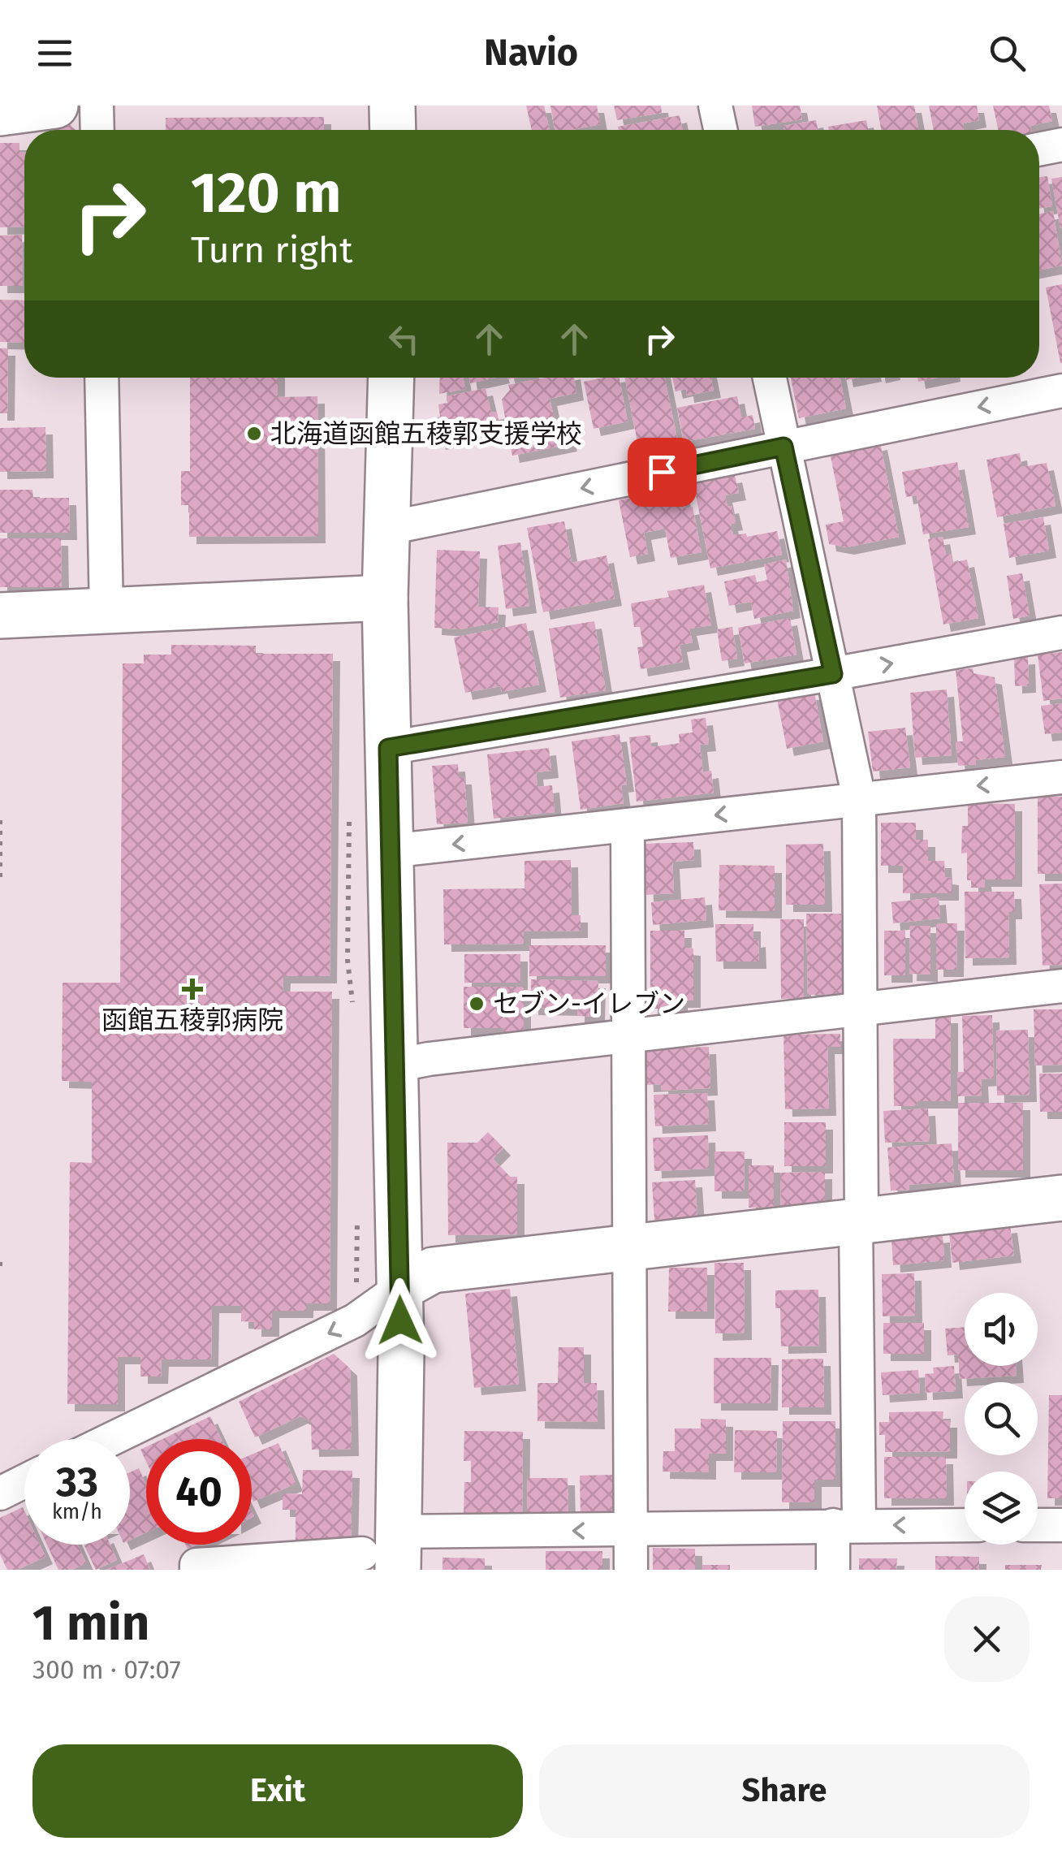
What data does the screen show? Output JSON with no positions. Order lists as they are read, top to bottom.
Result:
{
  "places": {
    "other": ["北海道函館五稜郭支援学校", "セブン-イレブン"],
    "health": ["函館五稜郭病院"]
  },
  "page": {
    "header": "Navio",
    "turn": ["120 m", "Turn right"],
    "speed": "33 km/h",
    "limit": "40",
    "heading": ["1 min", "300 m · 07:07"],
    "buttons": ["Exit", "Share"]
  }
}
